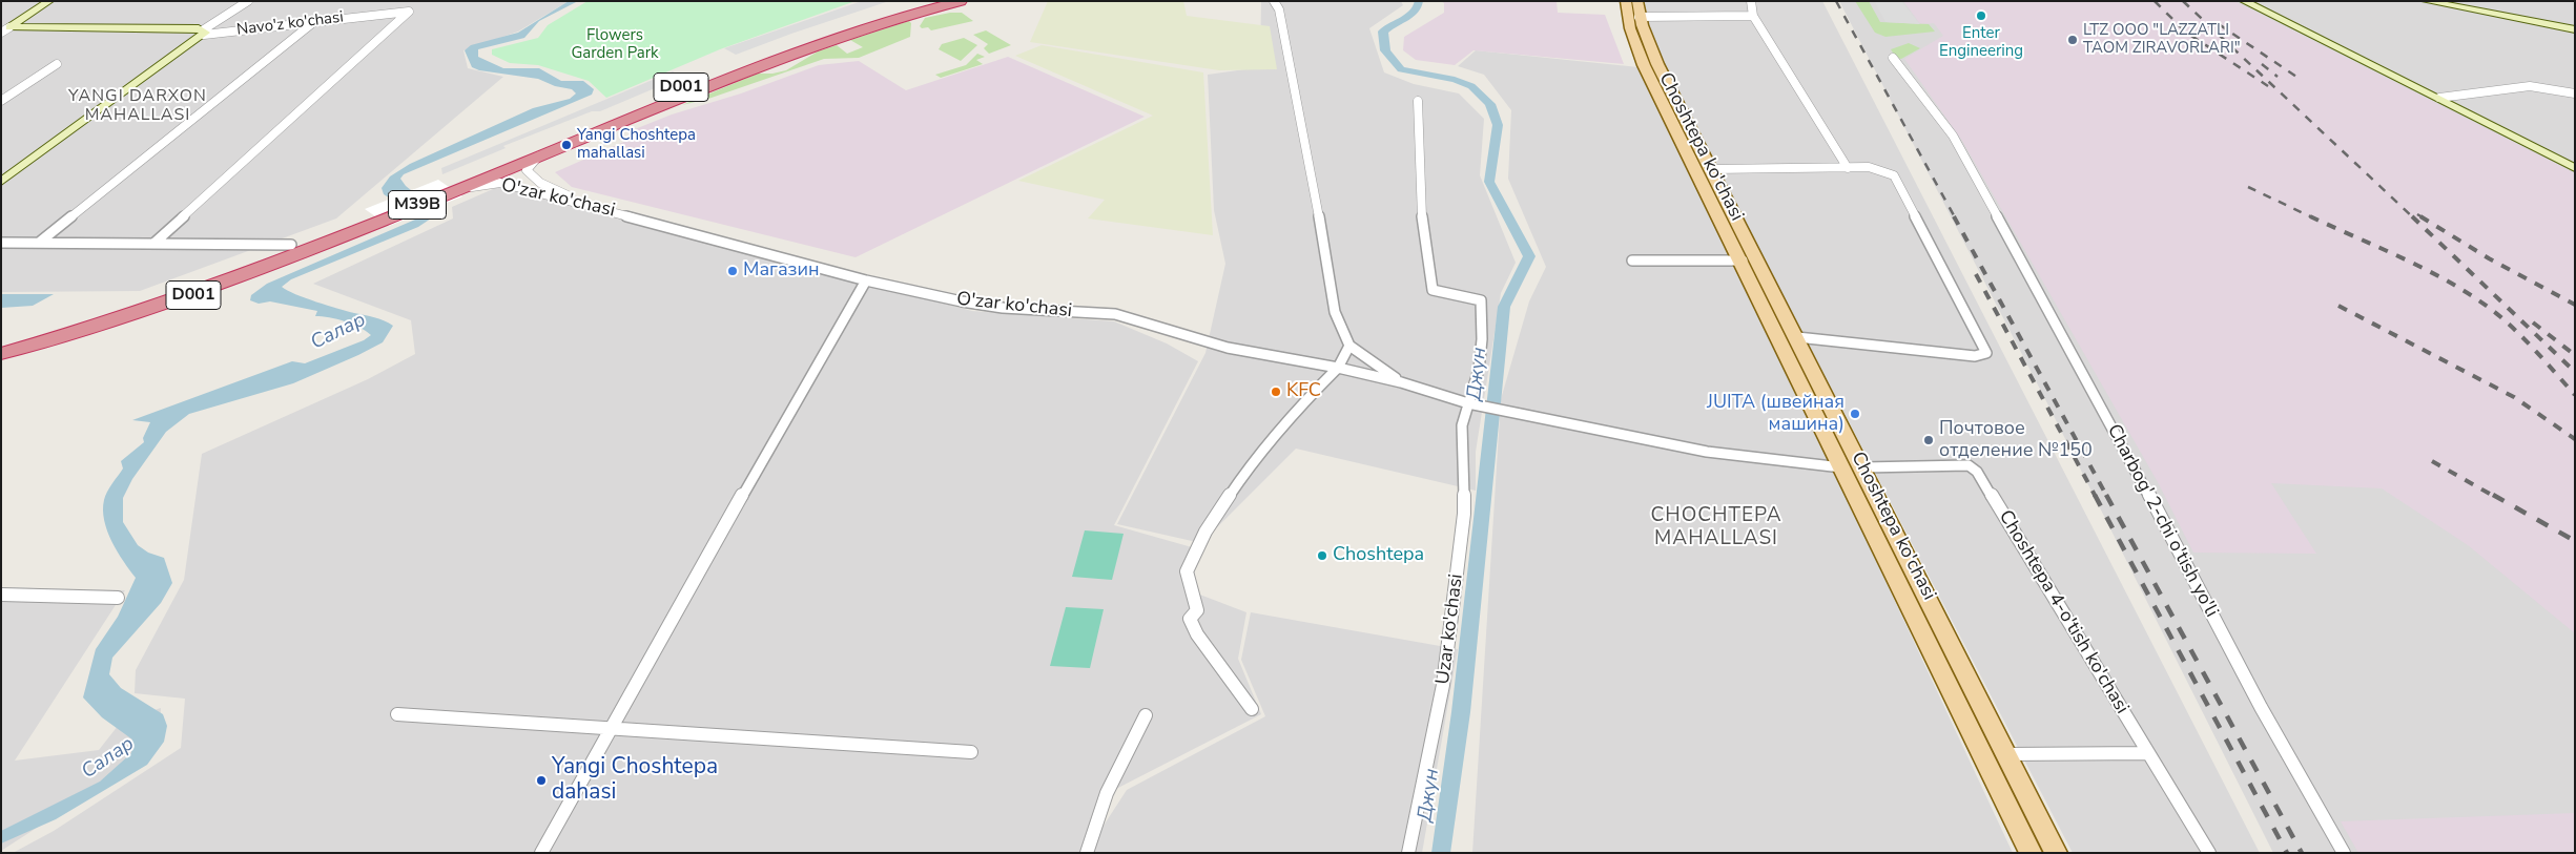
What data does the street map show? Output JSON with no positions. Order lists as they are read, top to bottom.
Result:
{
  "streets": {
    "highway": ["D001", "M39B"],
    "main road": ["Choshtepa ko'chasi"],
    "street": [
      "Navo'z ko'chasi",
      "O'zar ko'chasi",
      "Charbog' 2-chi o'tish yo'li",
      "Choshtepa 4-o'tish ko'chasi",
      "Uzar ko'chasi"
    ]
  },
  "crossings": [
    ["D001", "O'zar ko'chasi"],
    ["D001", "M39B"],
    ["Choshtepa ko'chasi", "Choshtepa 4-o'tish ko'chasi"],
    ["O'zar ko'chasi", "M39B"]
  ],
  "districts": ["YANGI DARXON MAHALLASI", "CHOCHTEPA MAHALLASI"],
  "water": ["Салар", "Джун"],
  "parks": ["Flowers Garden Park"],
  "places": [
    "Enter Engineering",
    "LTZ OOO \"LAZZATLI TAOM ZIRAVORLARI\"",
    "Yangi Choshtepa mahallasi",
    "Магазин",
    "KFC",
    "JUITA (швейная машина)",
    "Почтовое отделение №150",
    "Choshtepa",
    "Yangi Choshtepa dahasi"
  ]
}
